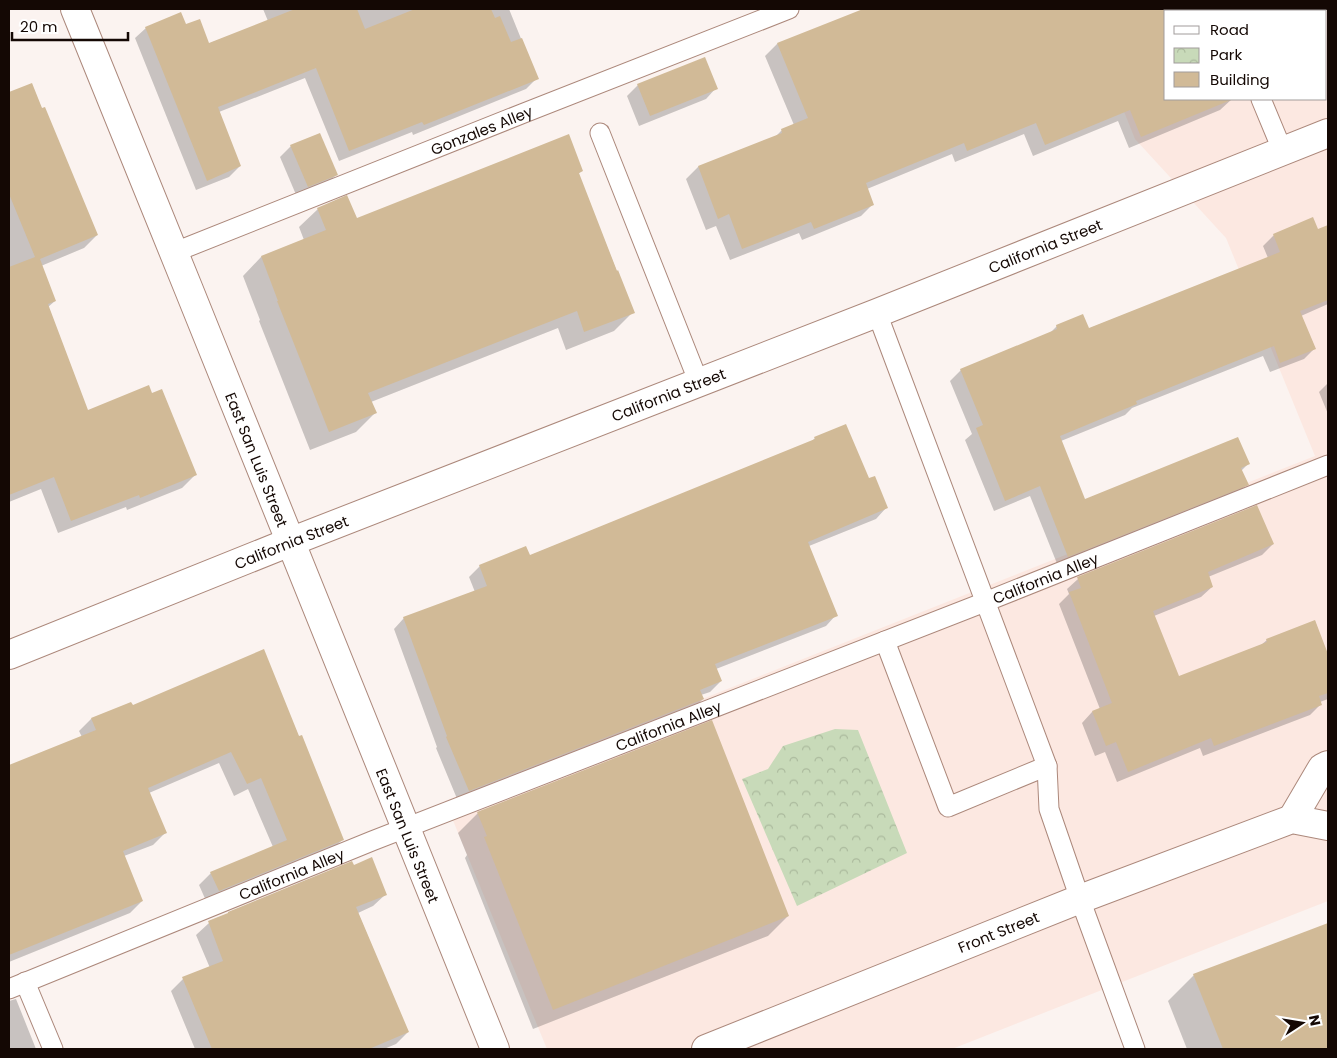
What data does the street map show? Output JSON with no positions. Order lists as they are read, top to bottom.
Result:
{
  "streets": {
    "street": ["California Street", "East San Luis Street", "Front Street"],
    "lane": ["Gonzales Alley", "California Alley"]
  },
  "crossings": [
    ["Gonzales Alley", "East San Luis Street"],
    ["California Street", "East San Luis Street"],
    ["East San Luis Street", "California Alley"]
  ],
  "legend": ["Road", "Park", "Building"],
  "scale_bar": "20 m",
  "north": "right"
}
